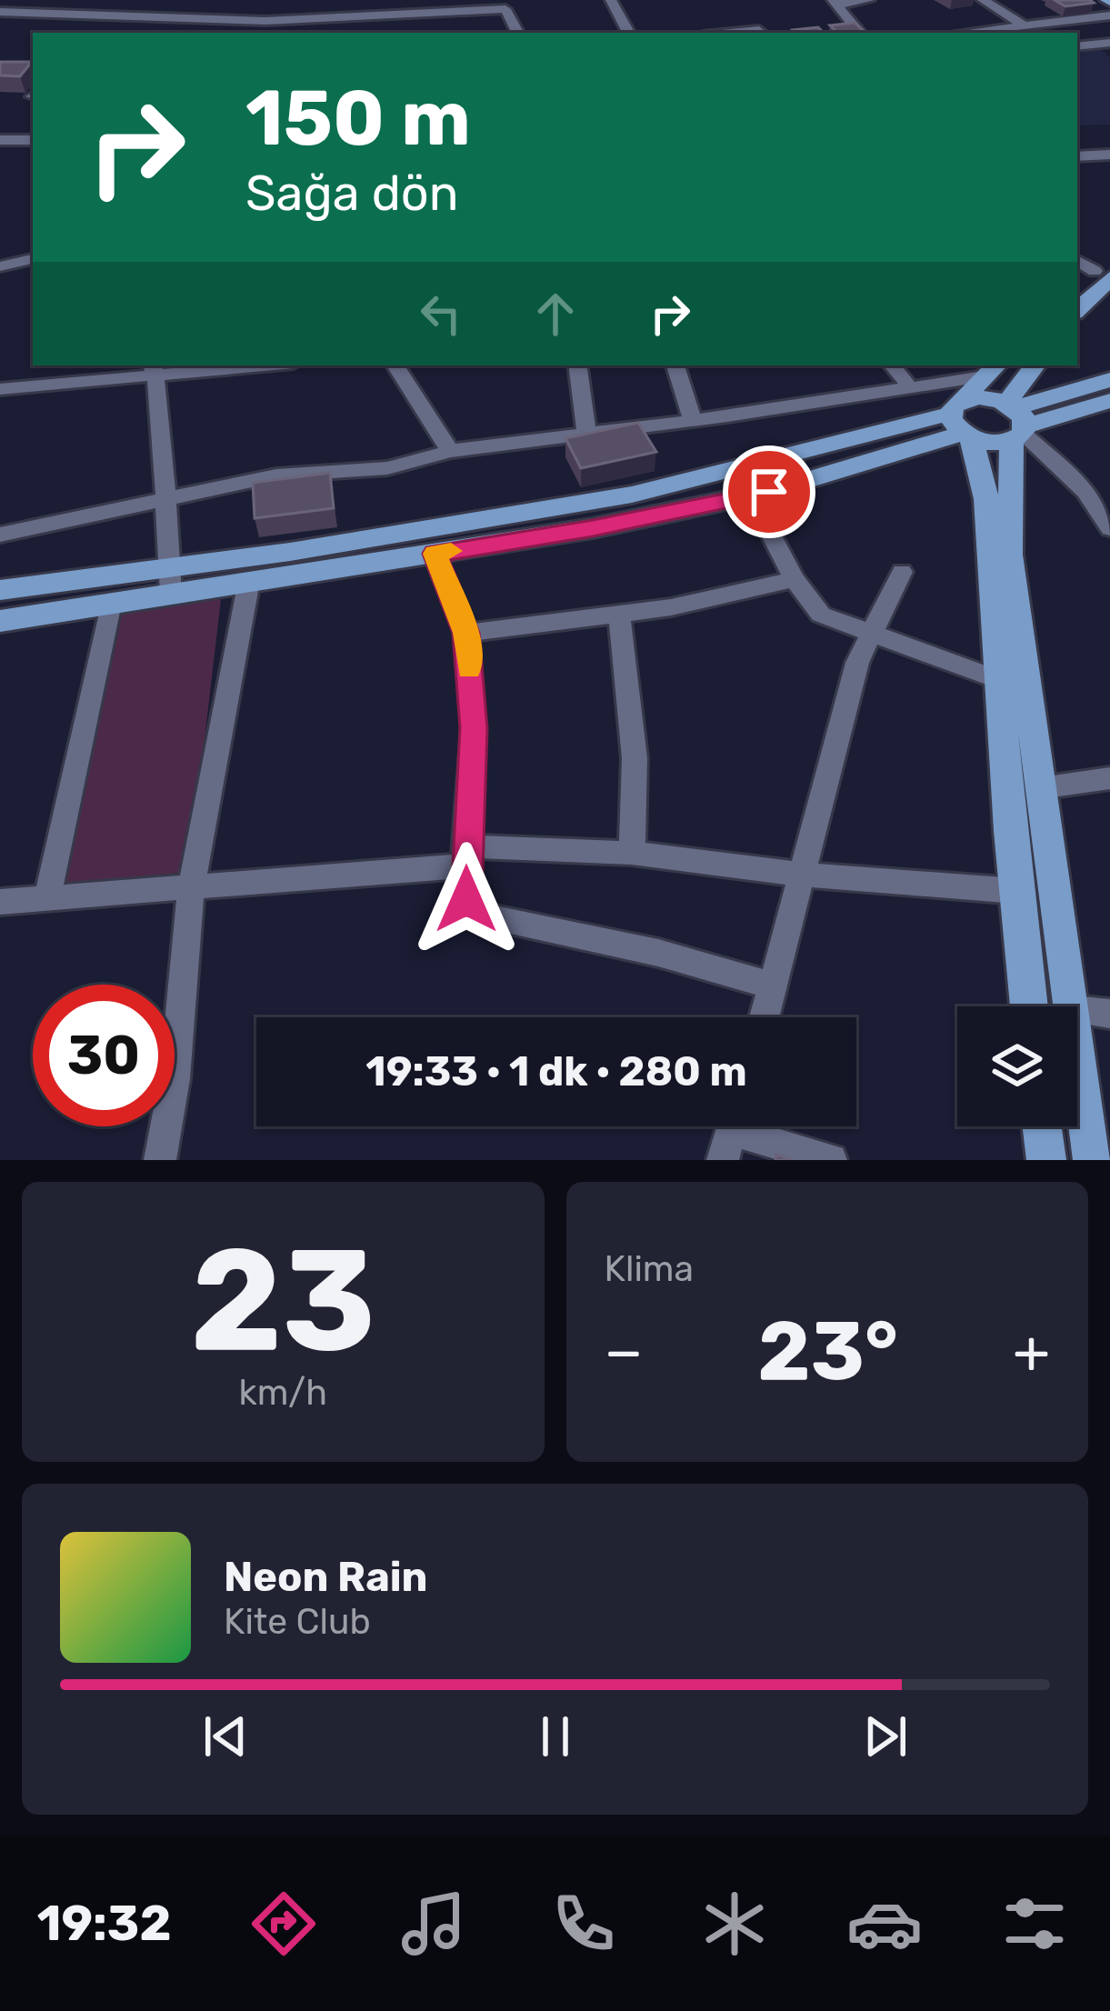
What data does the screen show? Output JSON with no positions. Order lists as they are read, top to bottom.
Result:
{
  "page": {
    "turn": ["150 m", "Sağa dön"],
    "limit": "30",
    "trip": "19:33 · 1 dk · 280 m",
    "tile": [
      ["23", "km/h"],
      "Klima"
    ],
    "heat": ["−", "23°", "+"],
    "song": ["Neon Rain", "Kite Club"],
    "tabs": "19:32"
  }
}
